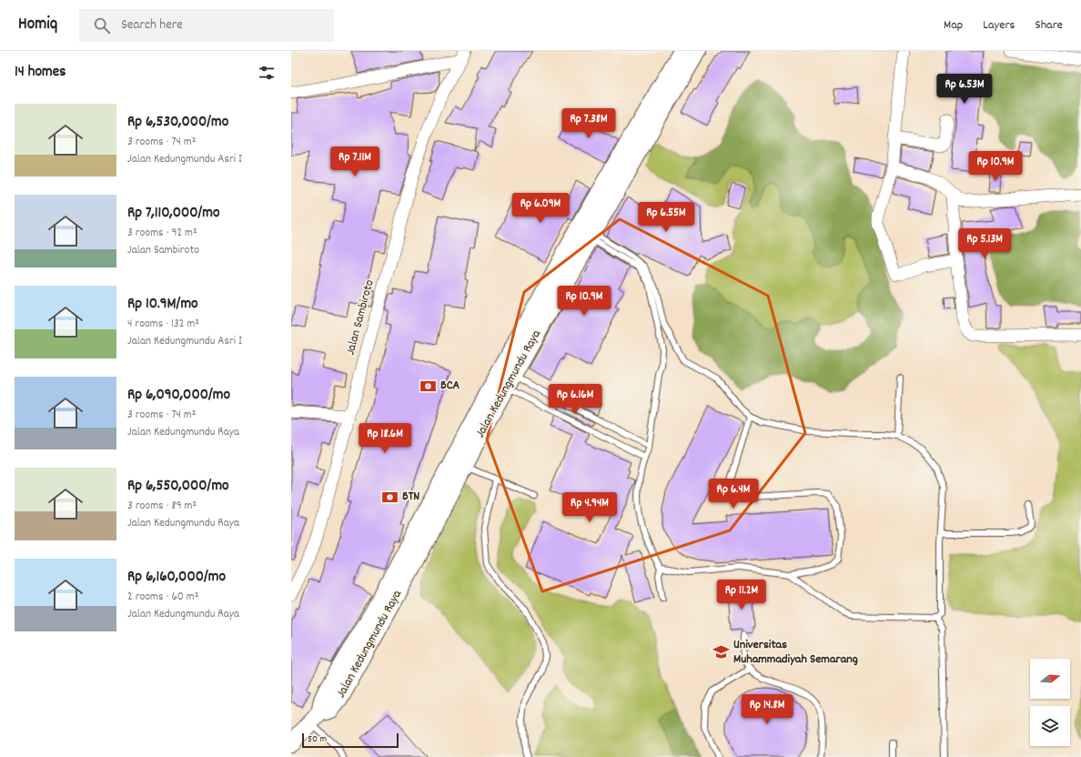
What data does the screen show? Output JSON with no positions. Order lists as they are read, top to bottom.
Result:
{
  "streets": {
    "main road": ["Jalan Kedungmundu Raya"],
    "street": ["Jalan Sambiroto"]
  },
  "places": {
    "bank": ["BCA", "BTN"],
    "school or university": ["Universitas Muhammadiyah Semarang"]
  },
  "scale_bar": "50 m",
  "north": "right",
  "page": {
    "header": "Homiq",
    "search": "Search here",
    "nav": ["Map", "Layers", "Share"],
    "heading": "14 homes",
    "price": [
      "Rp 6.53M",
      "Rp 7.38M",
      "Rp 7.11M",
      "Rp 10.9M",
      "Rp 6.09M",
      "Rp 6.55M",
      "Rp 5.13M",
      "Rp 10.9M",
      "Rp 6.16M",
      "Rp 18.6M",
      "Rp 6.4M",
      "Rp 4.94M",
      "Rp 11.2M",
      "Rp 14.8M"
    ],
    "list": [
      {
        "name": "Rp 6,530,000/mo",
        "note": "3 rooms · 74 m² · Jalan Kedungmundu Asri I"
      },
      {
        "name": "Rp 7,110,000/mo",
        "note": "3 rooms · 92 m² · Jalan Sambiroto"
      },
      {
        "name": "Rp 10.9M/mo",
        "note": "4 rooms · 132 m² · Jalan Kedungmundu Asri I"
      },
      {
        "name": "Rp 6,090,000/mo",
        "note": "3 rooms · 74 m² · Jalan Kedungmundu Raya"
      },
      {
        "name": "Rp 6,550,000/mo",
        "note": "3 rooms · 89 m² · Jalan Kedungmundu Raya"
      },
      {
        "name": "Rp 6,160,000/mo",
        "note": "2 rooms · 60 m² · Jalan Kedungmundu Raya"
      }
    ],
    "scale": "50 m"
  }
}
